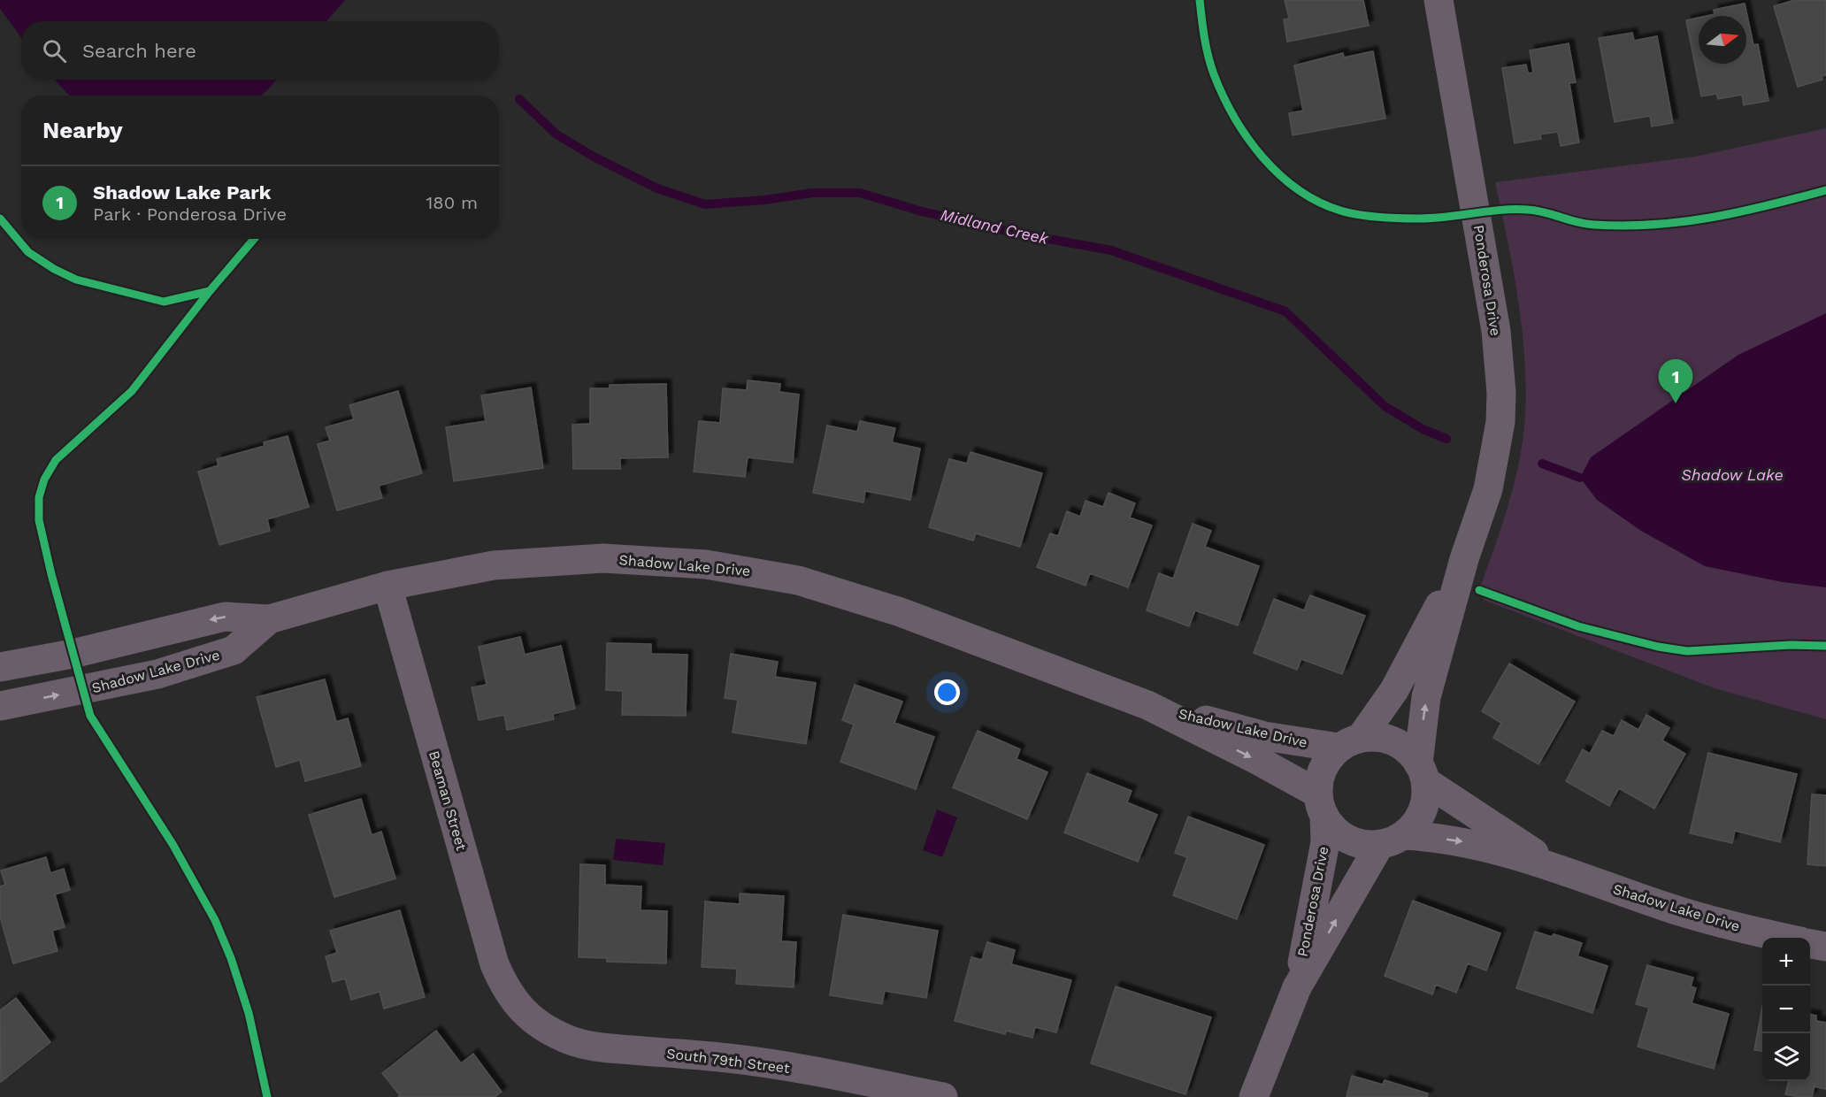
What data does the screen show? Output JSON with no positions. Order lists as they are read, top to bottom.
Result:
{
  "streets": {
    "street": [
      "Ponderosa Drive",
      "Shadow Lake Drive",
      "Beaman Street",
      "South 79th Street"
    ]
  },
  "crossings": [
    ["Ponderosa Drive", "Shadow Lake Drive"],
    ["Shadow Lake Drive", "Beaman Street"],
    ["Beaman Street", "South 79th Street"]
  ],
  "water": ["Midland Creek", "Shadow Lake"],
  "north": "right",
  "page": {
    "search": "Search here",
    "heading": "Nearby",
    "list": [
      {
        "mark": "1",
        "name": "Shadow Lake Park",
        "note": "Park · Ponderosa Drive",
        "value": "180 m"
      }
    ],
    "pins": "1",
    "map_buttons": ["+", "−"]
  }
}
